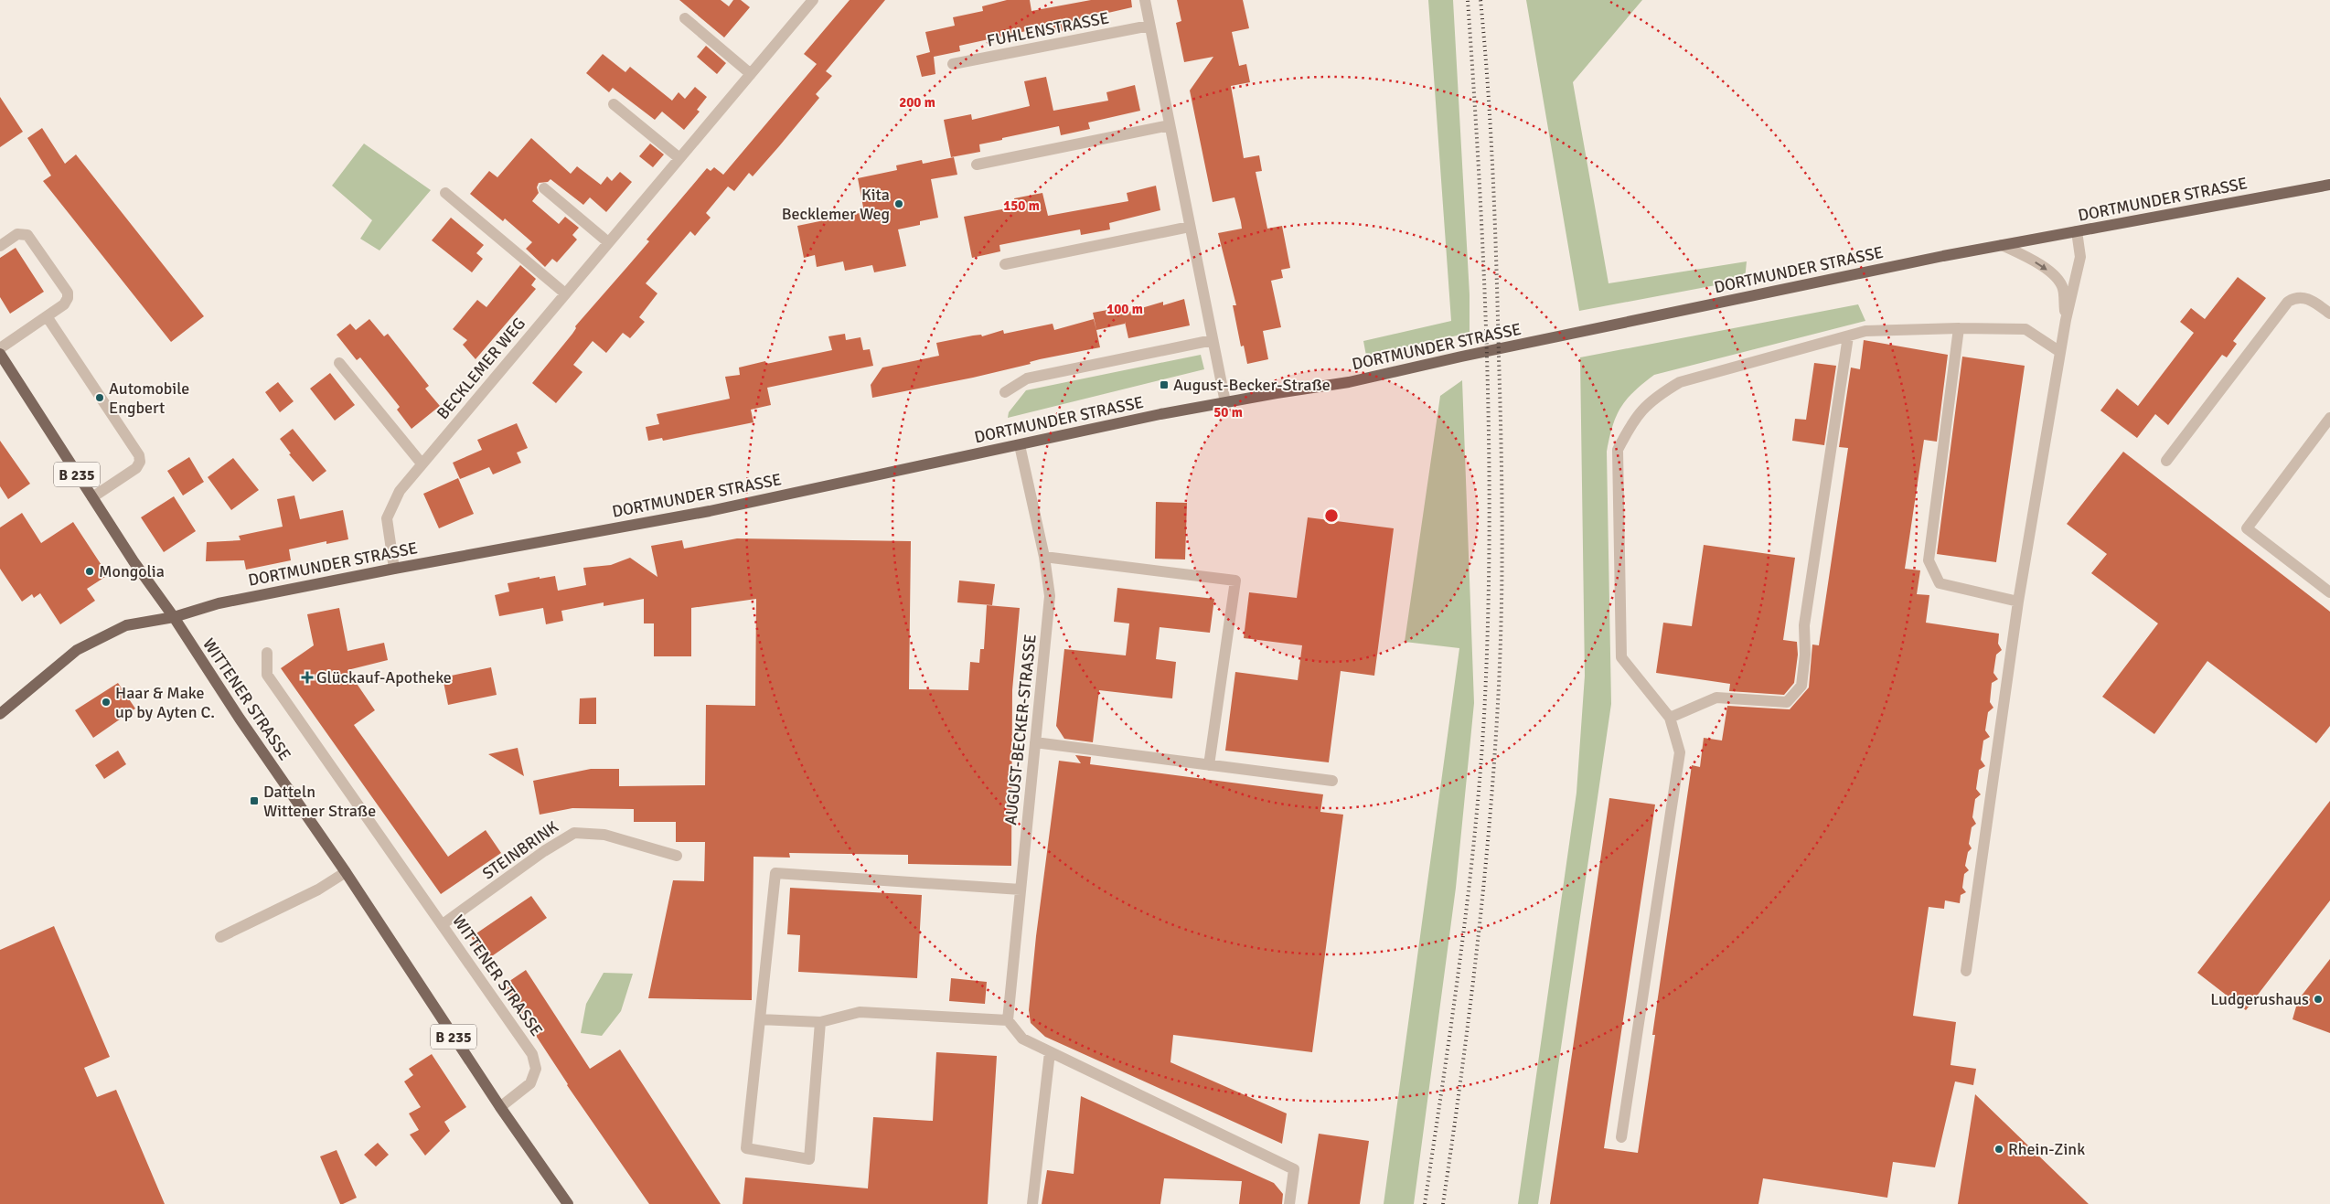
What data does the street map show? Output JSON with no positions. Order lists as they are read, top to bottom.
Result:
{
  "streets": {
    "main road": ["DORTMUNDER STRASSE", "B 235", "WITTENER STRASSE"],
    "street": [
      "FUHLENSTRASSE",
      "BECKLEMER WEG",
      "AUGUST-BECKER-STRASSE",
      "STEINBRINK"
    ]
  },
  "crossings": [
    ["DORTMUNDER STRASSE", "BECKLEMER WEG"],
    ["DORTMUNDER STRASSE", "WITTENER STRASSE"],
    ["DORTMUNDER STRASSE", "AUGUST-BECKER-STRASSE"],
    ["WITTENER STRASSE", "STEINBRINK"]
  ],
  "places": {
    "other": [
      "Kita Becklemer Weg",
      "Automobile Engbert",
      "Mongolia",
      "Haar & Make up by Ayten C.",
      "Ludgerushaus",
      "Rhein-Zink"
    ],
    "transit": ["August-Becker-Straße", "Datteln Wittener Straße"],
    "health": ["Glückauf-Apotheke"]
  },
  "rings": [
    "200 m",
    "150 m",
    "100 m",
    "50 m"
  ]
}
